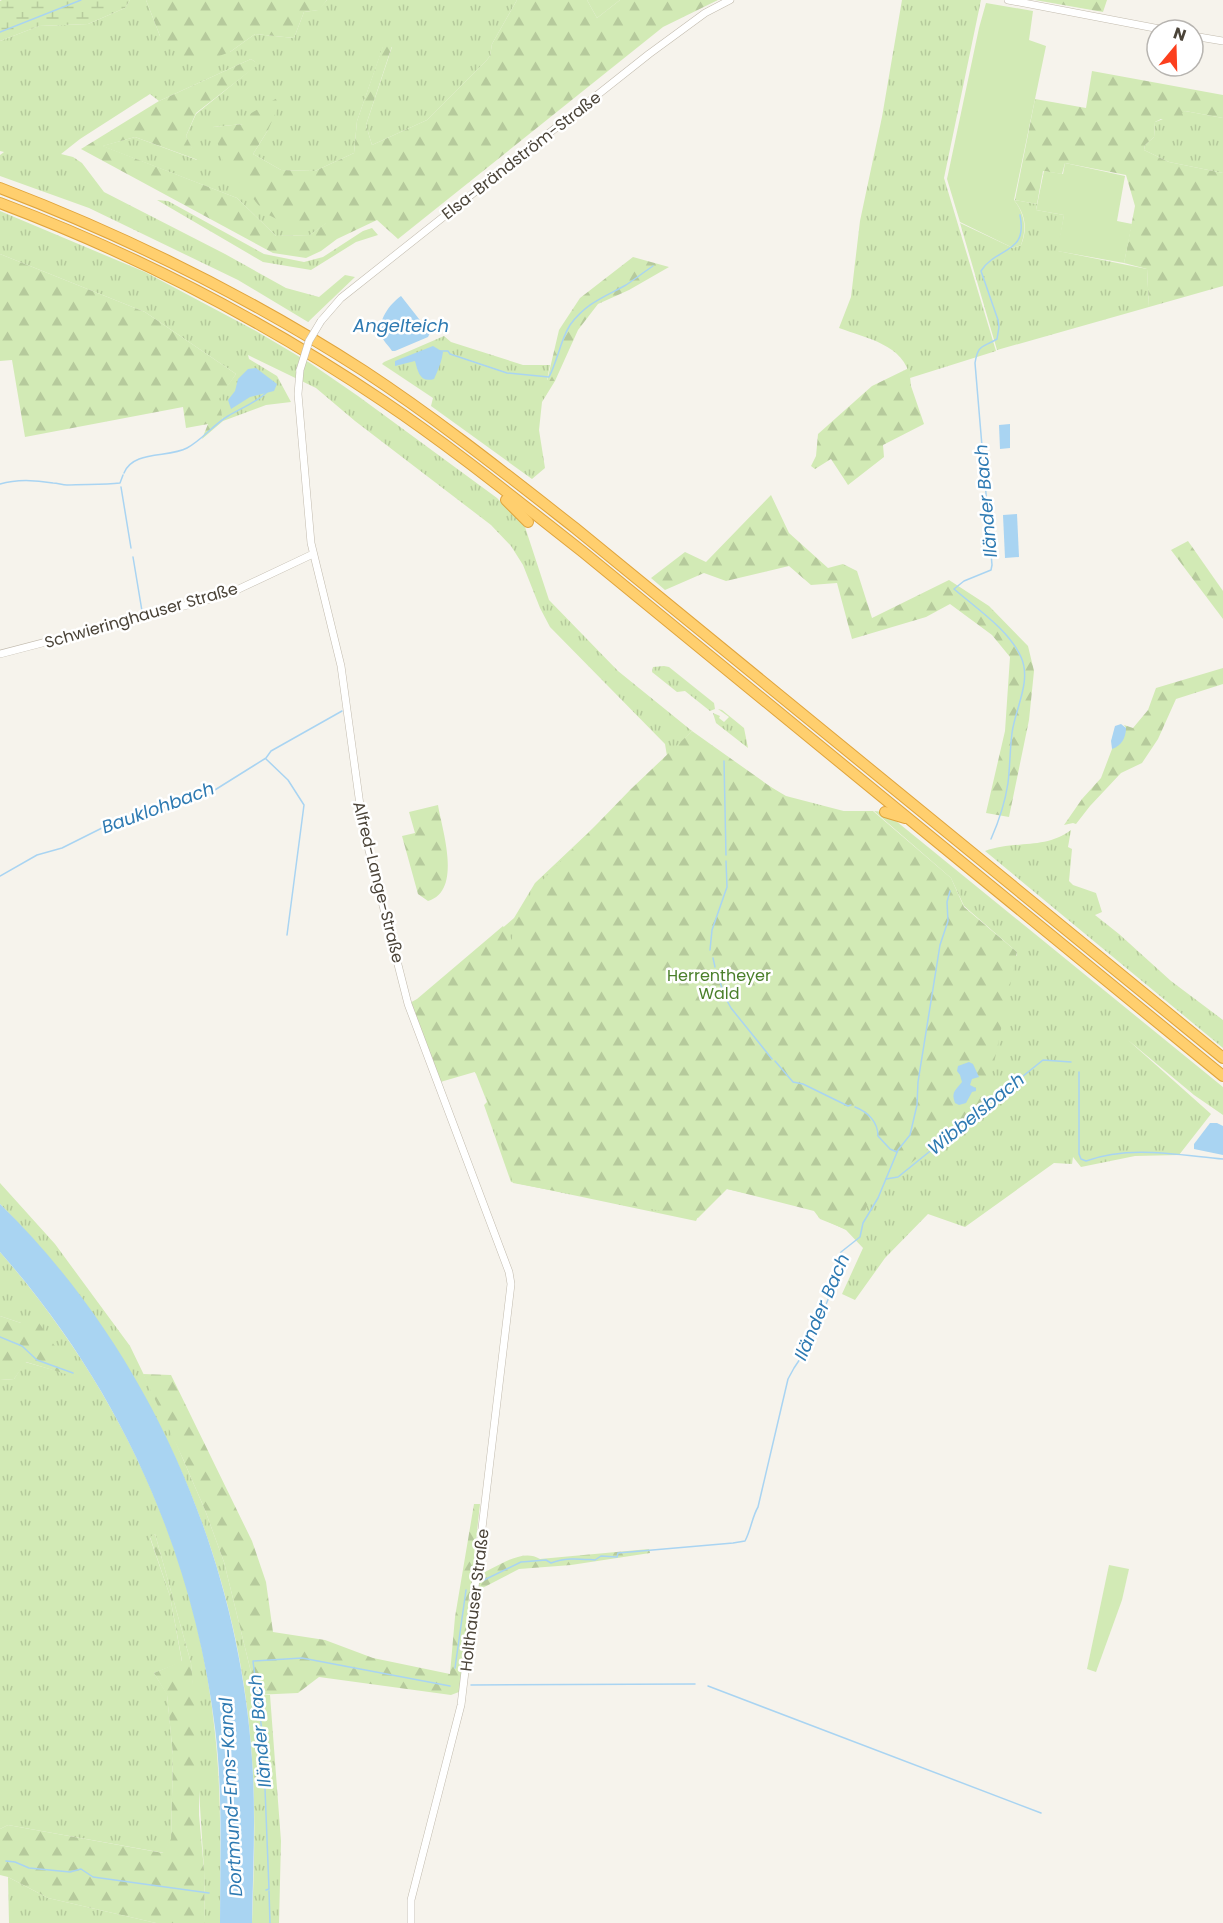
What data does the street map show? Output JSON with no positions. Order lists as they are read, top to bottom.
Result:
{
  "streets": {
    "street": [
      "Elsa-Brändström-Straße",
      "Schwieringhauser Straße",
      "Alfred-Lange-Straße",
      "Holthauser Straße"
    ]
  },
  "crossings": [
    ["Elsa-Brändström-Straße", "Alfred-Lange-Straße"],
    ["Schwieringhauser Straße", "Alfred-Lange-Straße"],
    ["Alfred-Lange-Straße", "Holthauser Straße"]
  ],
  "water": [
    "Angelteich",
    "Iländer Bach",
    "Bauklohbach",
    "Wibbelsbach",
    "Dortmund-Ems-Kanal"
  ],
  "parks": ["Herrentheyer Wald"],
  "north": "top"
}
